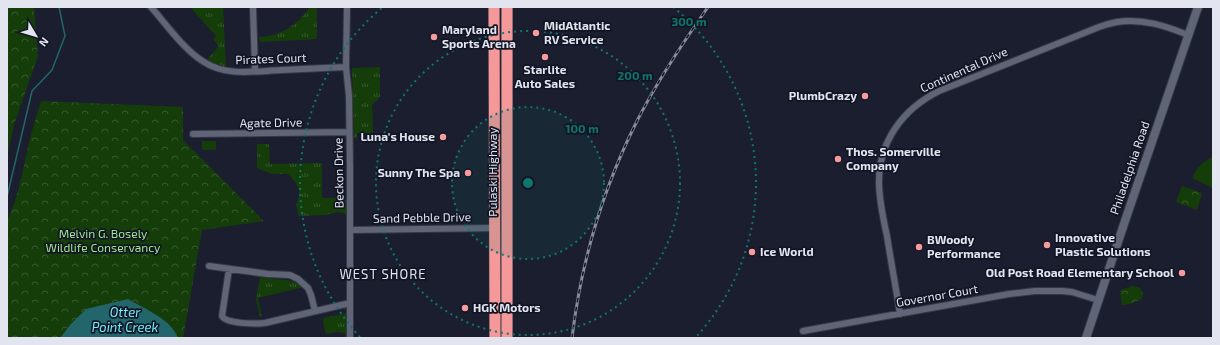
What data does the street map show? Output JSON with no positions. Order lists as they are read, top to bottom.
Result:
{
  "streets": {
    "highway": ["Pulaski Highway"],
    "main road": ["Philadelphia Road"],
    "street": [
      "Pirates Court",
      "Continental Drive",
      "Agate Drive",
      "Beckon Drive",
      "Sand Pebble Drive",
      "Governor Court"
    ]
  },
  "crossings": [
    ["Pirates Court", "Beckon Drive"],
    ["Continental Drive", "Philadelphia Road"],
    ["Continental Drive", "Governor Court"],
    ["Agate Drive", "Beckon Drive"],
    ["Philadelphia Road", "Governor Court"],
    ["Pulaski Highway", "Sand Pebble Drive"],
    ["Beckon Drive", "Sand Pebble Drive"]
  ],
  "districts": ["WEST SHORE"],
  "water": ["Otter Point Creek"],
  "parks": ["Melvin G. Bosely Wildlife Conservancy"],
  "places": [
    "MidAtlantic RV Service",
    "Maryland Sports Arena",
    "Starlite Auto Sales",
    "PlumbCrazy",
    "Luna's House",
    "Thos. Somerville Company",
    "Sunny The Spa",
    "Innovative Plastic Solutions",
    "BWoody Performance",
    "Ice World",
    "Old Post Road Elementary School",
    "HGK Motors"
  ],
  "north": "bottom right",
  "rings": ["300 m", "200 m", "100 m"]
}
